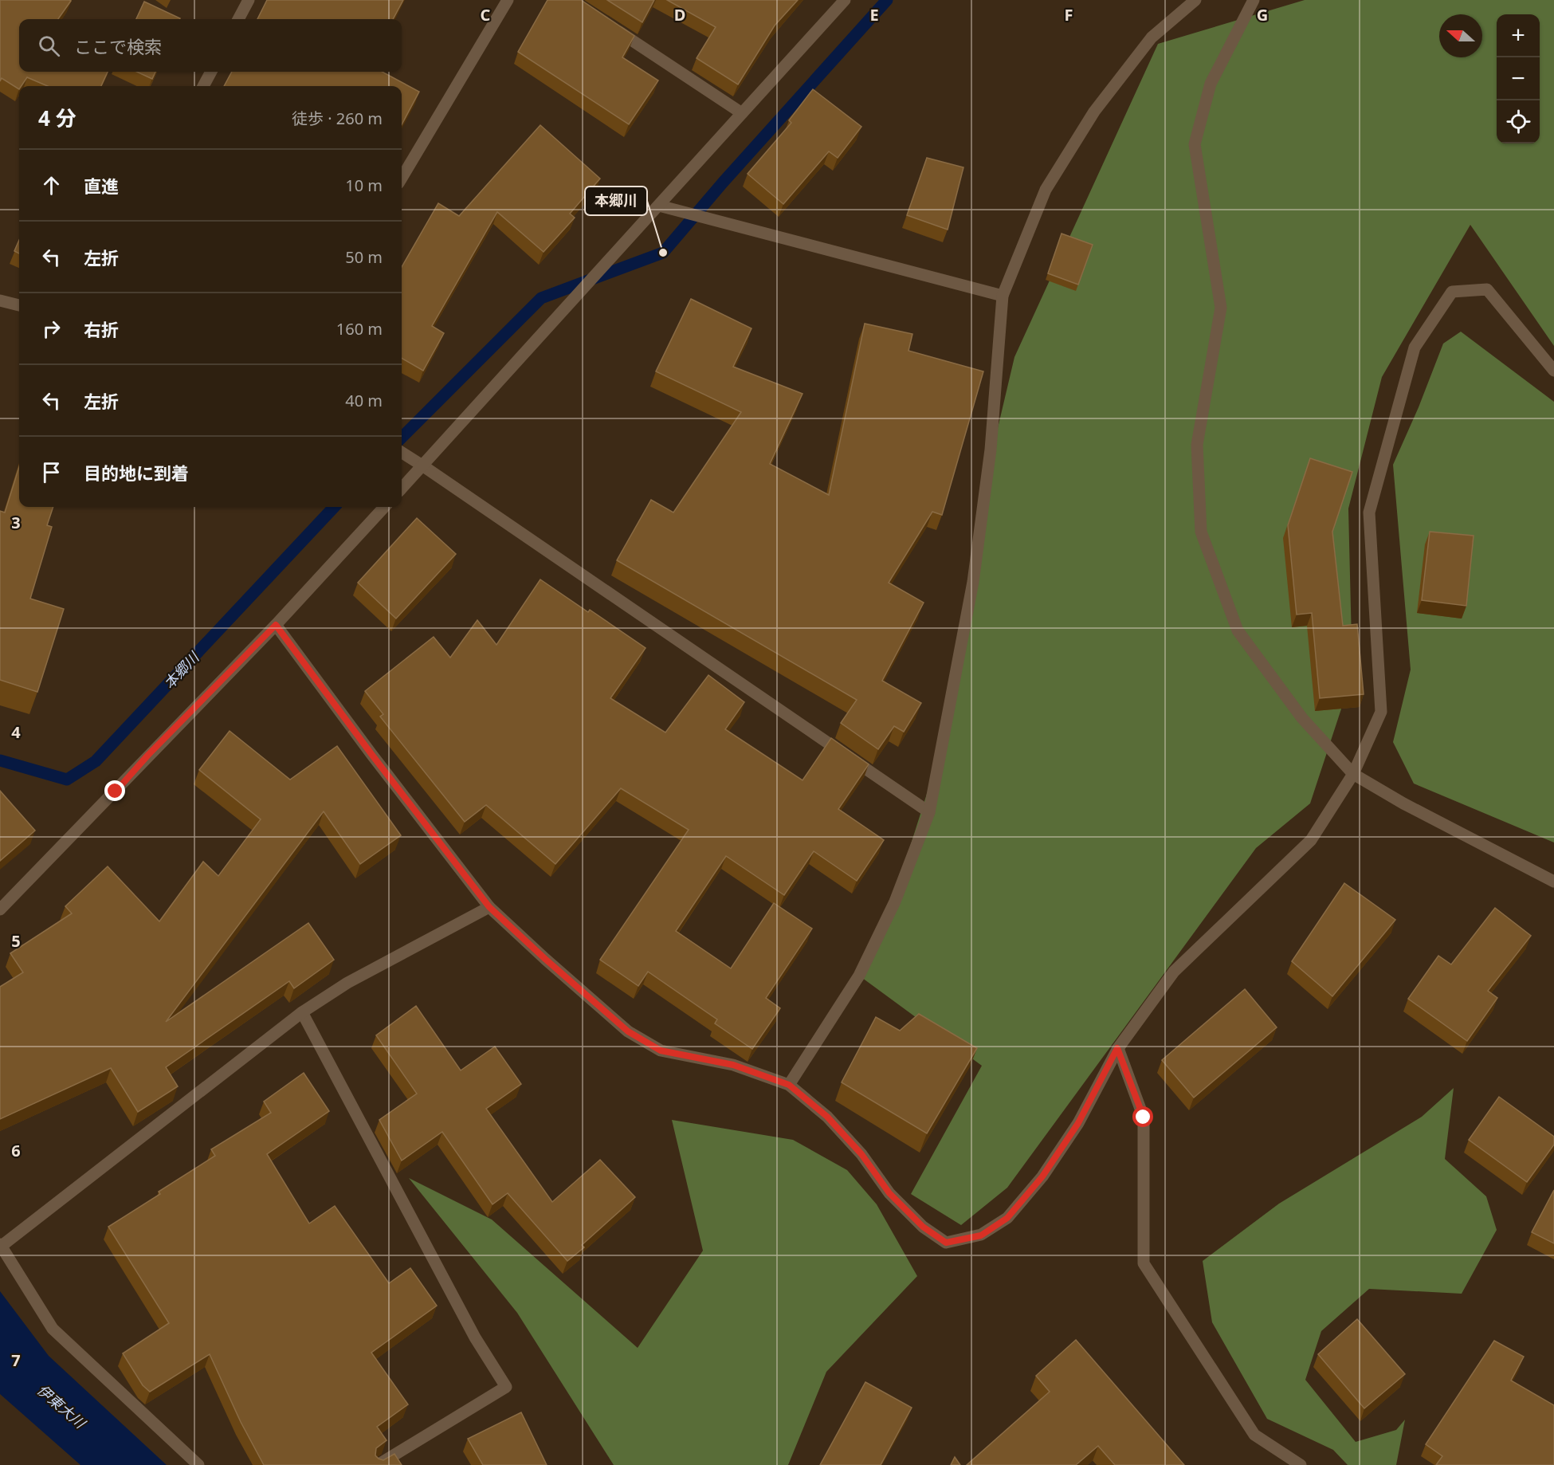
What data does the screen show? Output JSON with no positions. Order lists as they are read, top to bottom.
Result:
{
  "water": ["本郷川", "伊東大川"],
  "places": ["本郷川"],
  "north": "left",
  "page": {
    "map_buttons": ["+", "−"],
    "search": "ここで検索",
    "heading": ["4 分", "徒歩 · 260 m"],
    "list": [
      ["直進", "10 m"],
      ["左折", "50 m"],
      ["右折", "160 m"],
      ["左折", "40 m"],
      "目的地に到着"
    ]
  },
  "grid": {
    "columns": [
      "C",
      "D",
      "E",
      "F",
      "G"
    ],
    "rows": [
      "3",
      "4",
      "5",
      "6",
      "7"
    ]
  }
}
